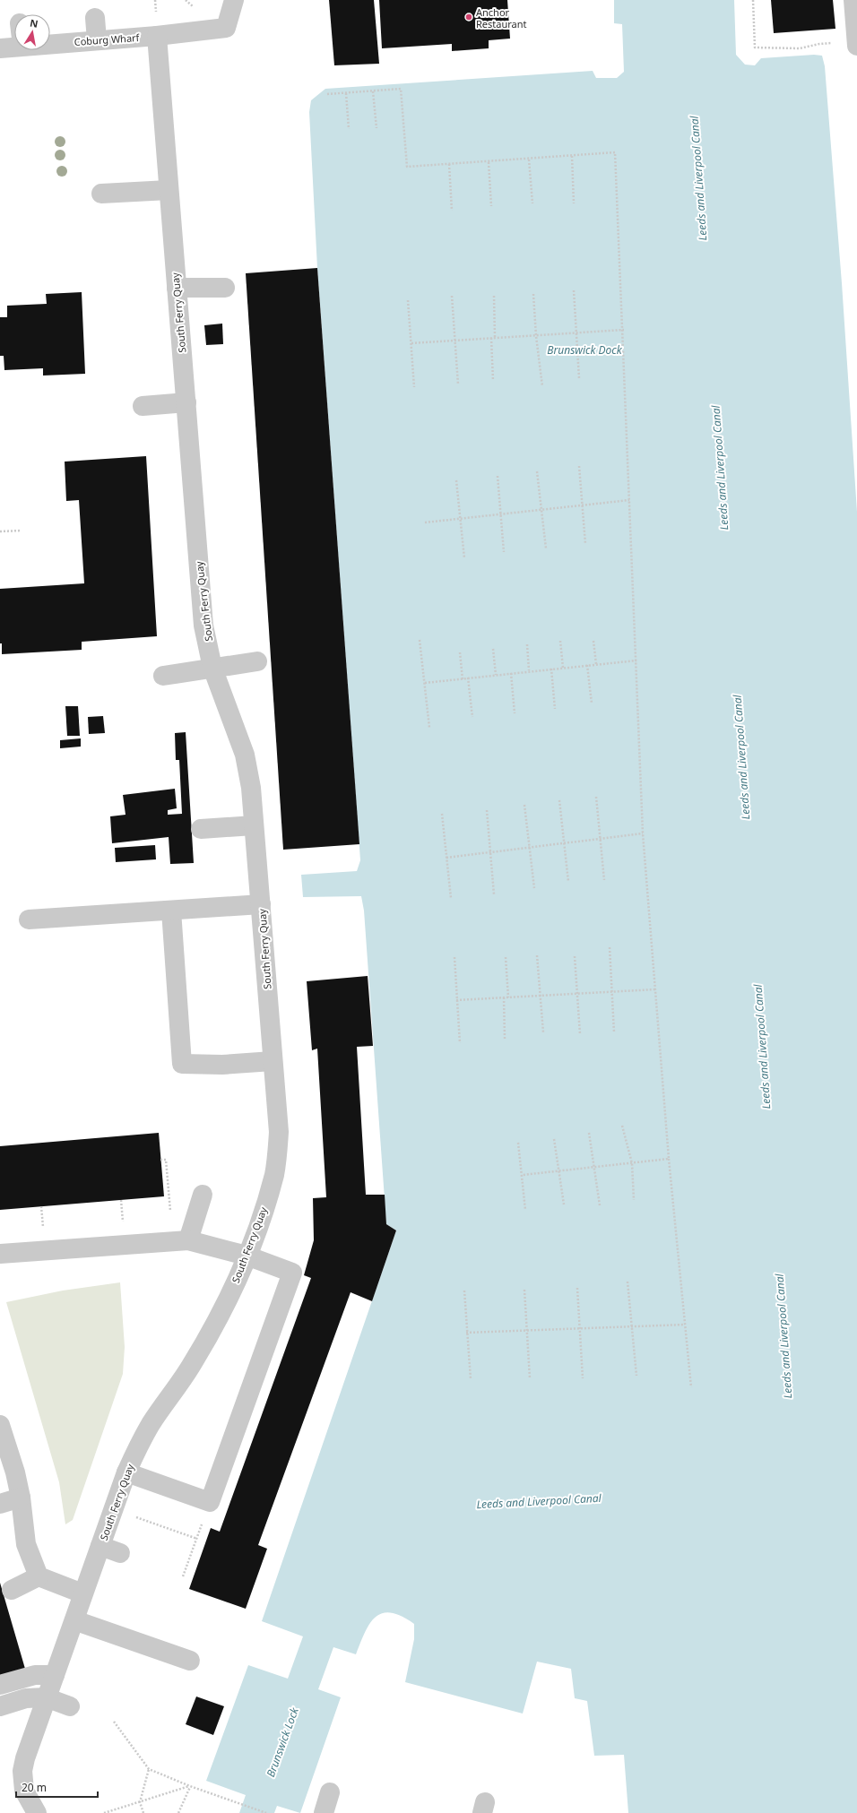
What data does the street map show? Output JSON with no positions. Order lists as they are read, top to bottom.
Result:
{
  "streets": {
    "street": ["Coburg Wharf", "South Ferry Quay"]
  },
  "crossings": [
    ["Coburg Wharf", "South Ferry Quay"]
  ],
  "water": ["Leeds and Liverpool Canal", "Brunswick Dock", "Brunswick Lock"],
  "places": ["Anchor Restaurant"],
  "scale_bar": "20 m",
  "north": "top"
}
